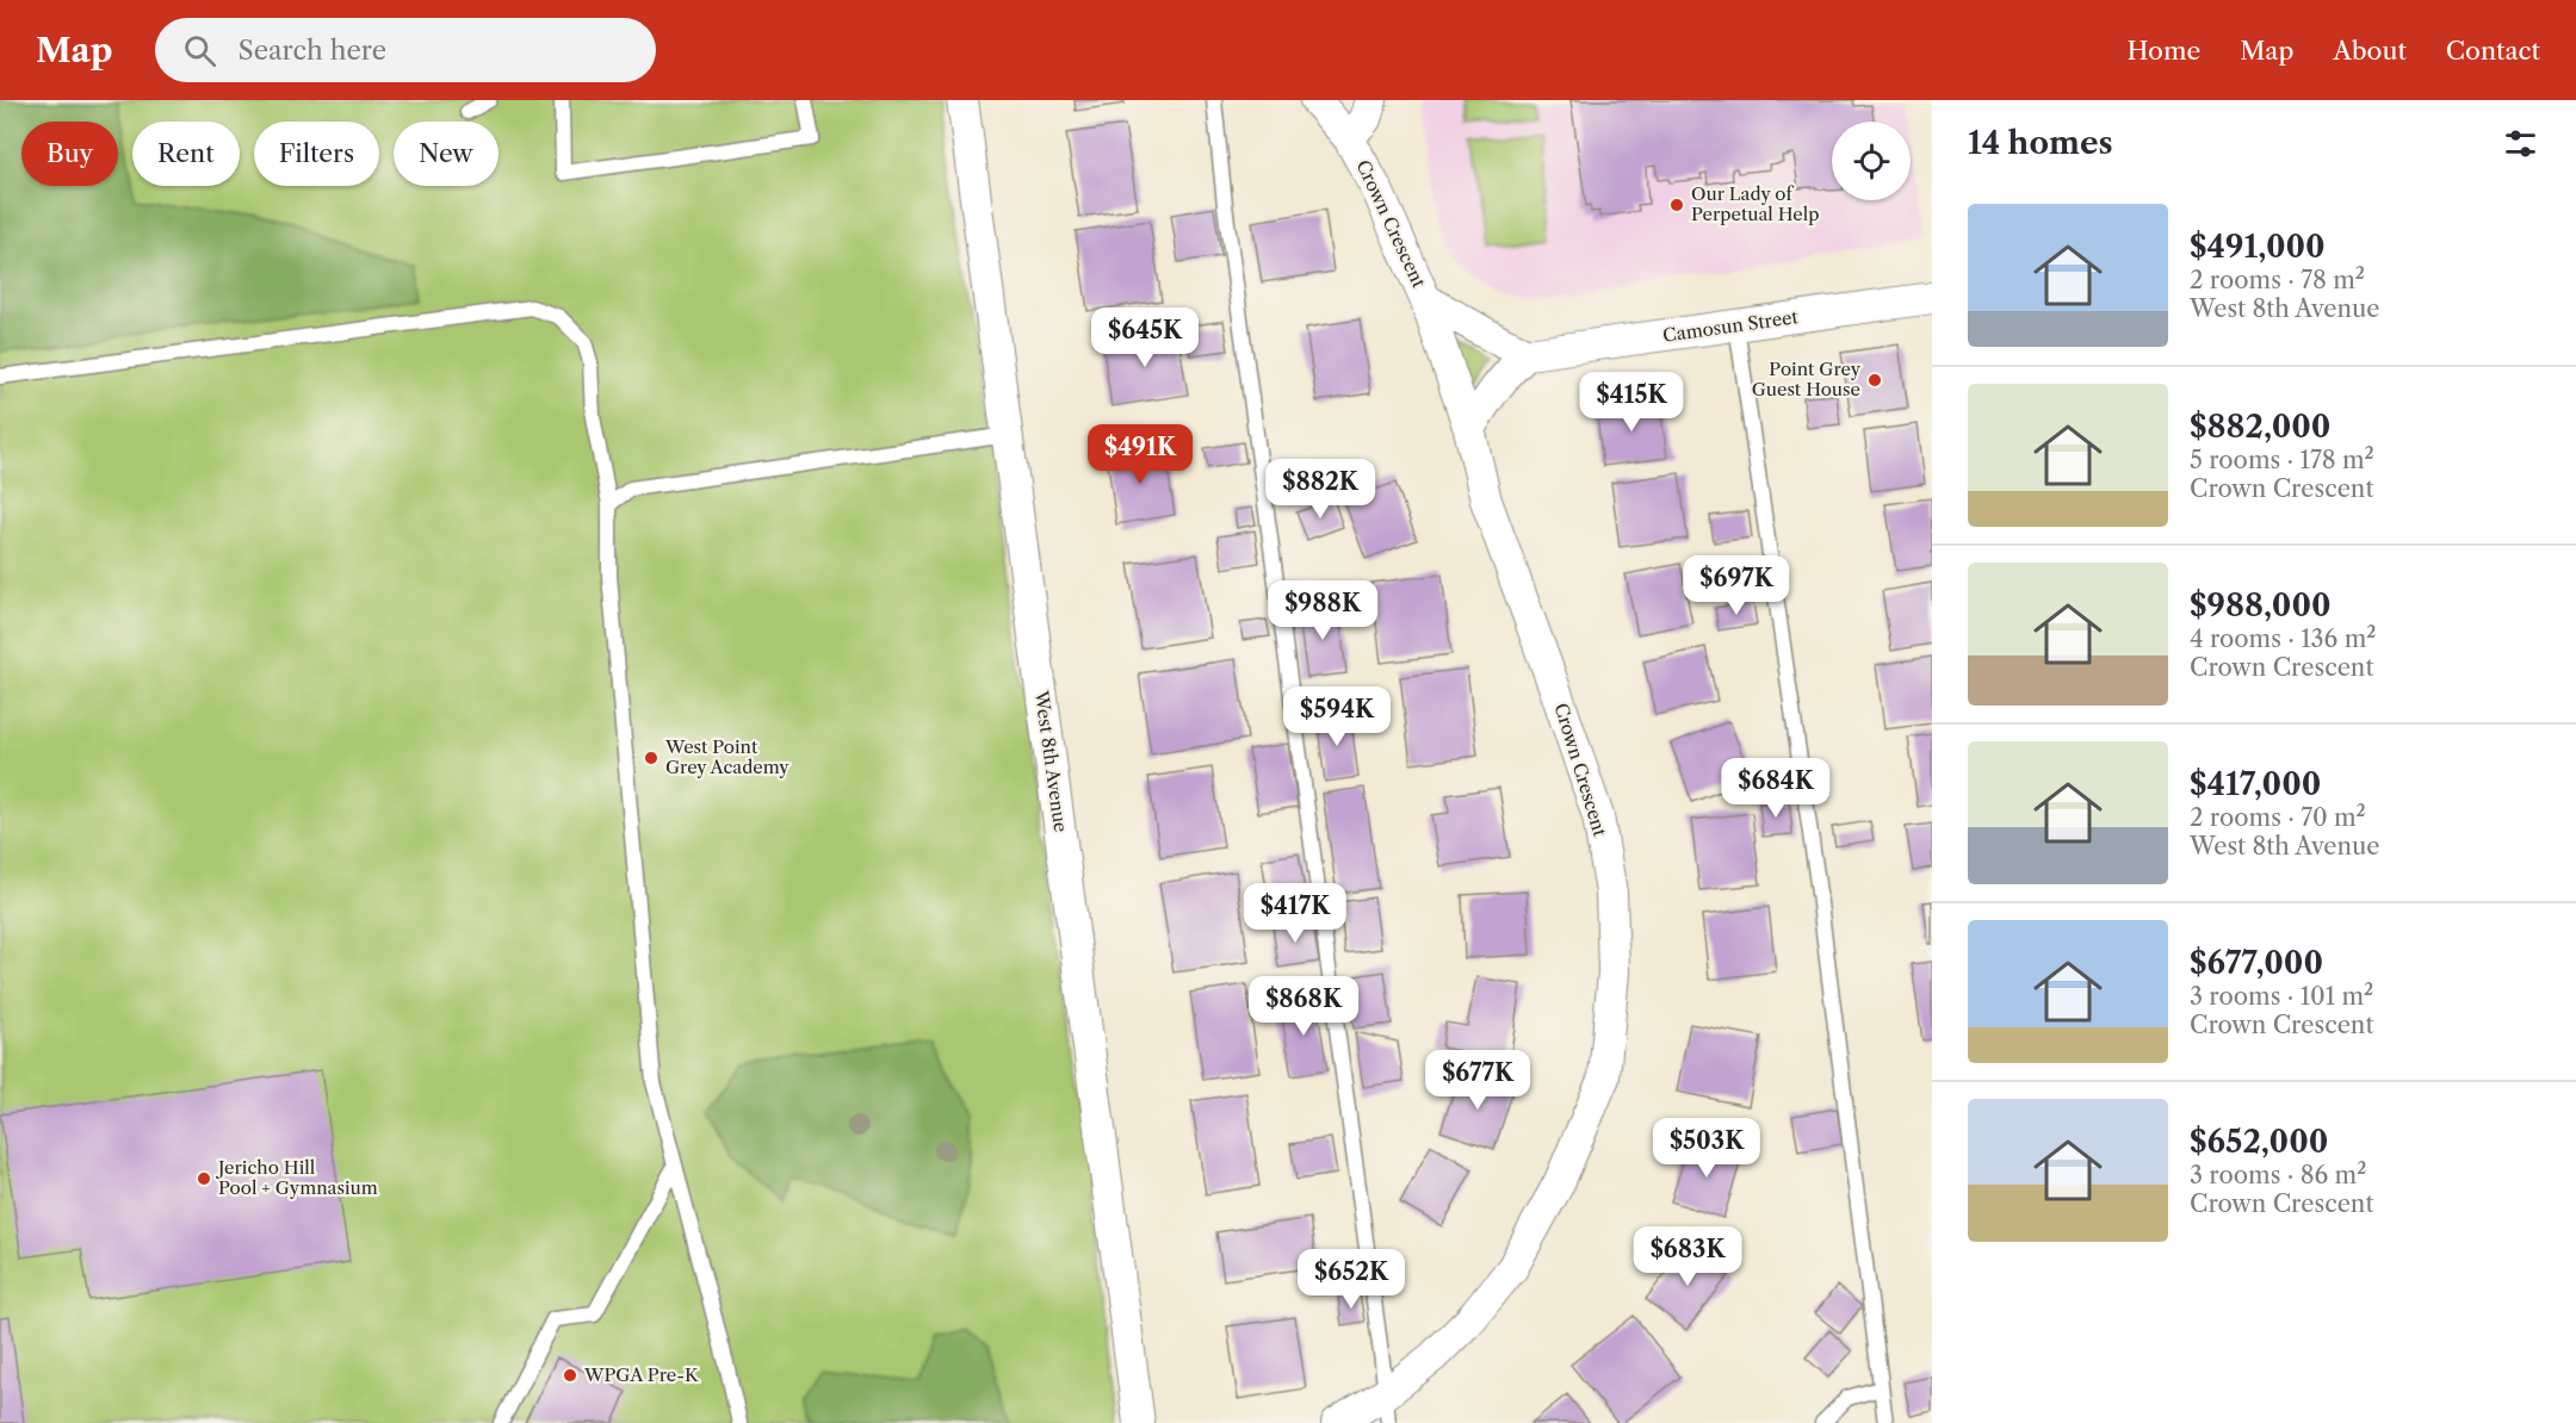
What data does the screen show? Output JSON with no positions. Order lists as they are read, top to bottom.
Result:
{
  "streets": {
    "street": ["Crown Crescent", "Camosun Street", "West 8th Avenue"]
  },
  "places": [
    "Our Lady of Perpetual Help",
    "Point Grey Guest House",
    "West Point Grey Academy",
    "Jericho Hill Pool + Gymnasium",
    "WPGA Pre-K"
  ],
  "page": {
    "header": "Map",
    "search": "Search here",
    "nav": [
      "Home",
      "Map",
      "About",
      "Contact"
    ],
    "heading": "14 homes",
    "chip": [
      "Buy",
      "Rent",
      "Filters",
      "New"
    ],
    "list": [
      {
        "name": "$491,000",
        "note": "2 rooms · 78 m² · West 8th Avenue"
      },
      {
        "name": "$882,000",
        "note": "5 rooms · 178 m² · Crown Crescent"
      },
      {
        "name": "$988,000",
        "note": "4 rooms · 136 m² · Crown Crescent"
      },
      {
        "name": "$417,000",
        "note": "2 rooms · 70 m² · West 8th Avenue"
      },
      {
        "name": "$677,000",
        "note": "3 rooms · 101 m² · Crown Crescent"
      },
      {
        "name": "$652,000",
        "note": "3 rooms · 86 m² · Crown Crescent"
      }
    ],
    "price": [
      "$645K",
      "$415K",
      "$491K",
      "$882K",
      "$697K",
      "$988K",
      "$594K",
      "$684K",
      "$417K",
      "$868K",
      "$677K",
      "$503K",
      "$683K",
      "$652K"
    ]
  }
}
